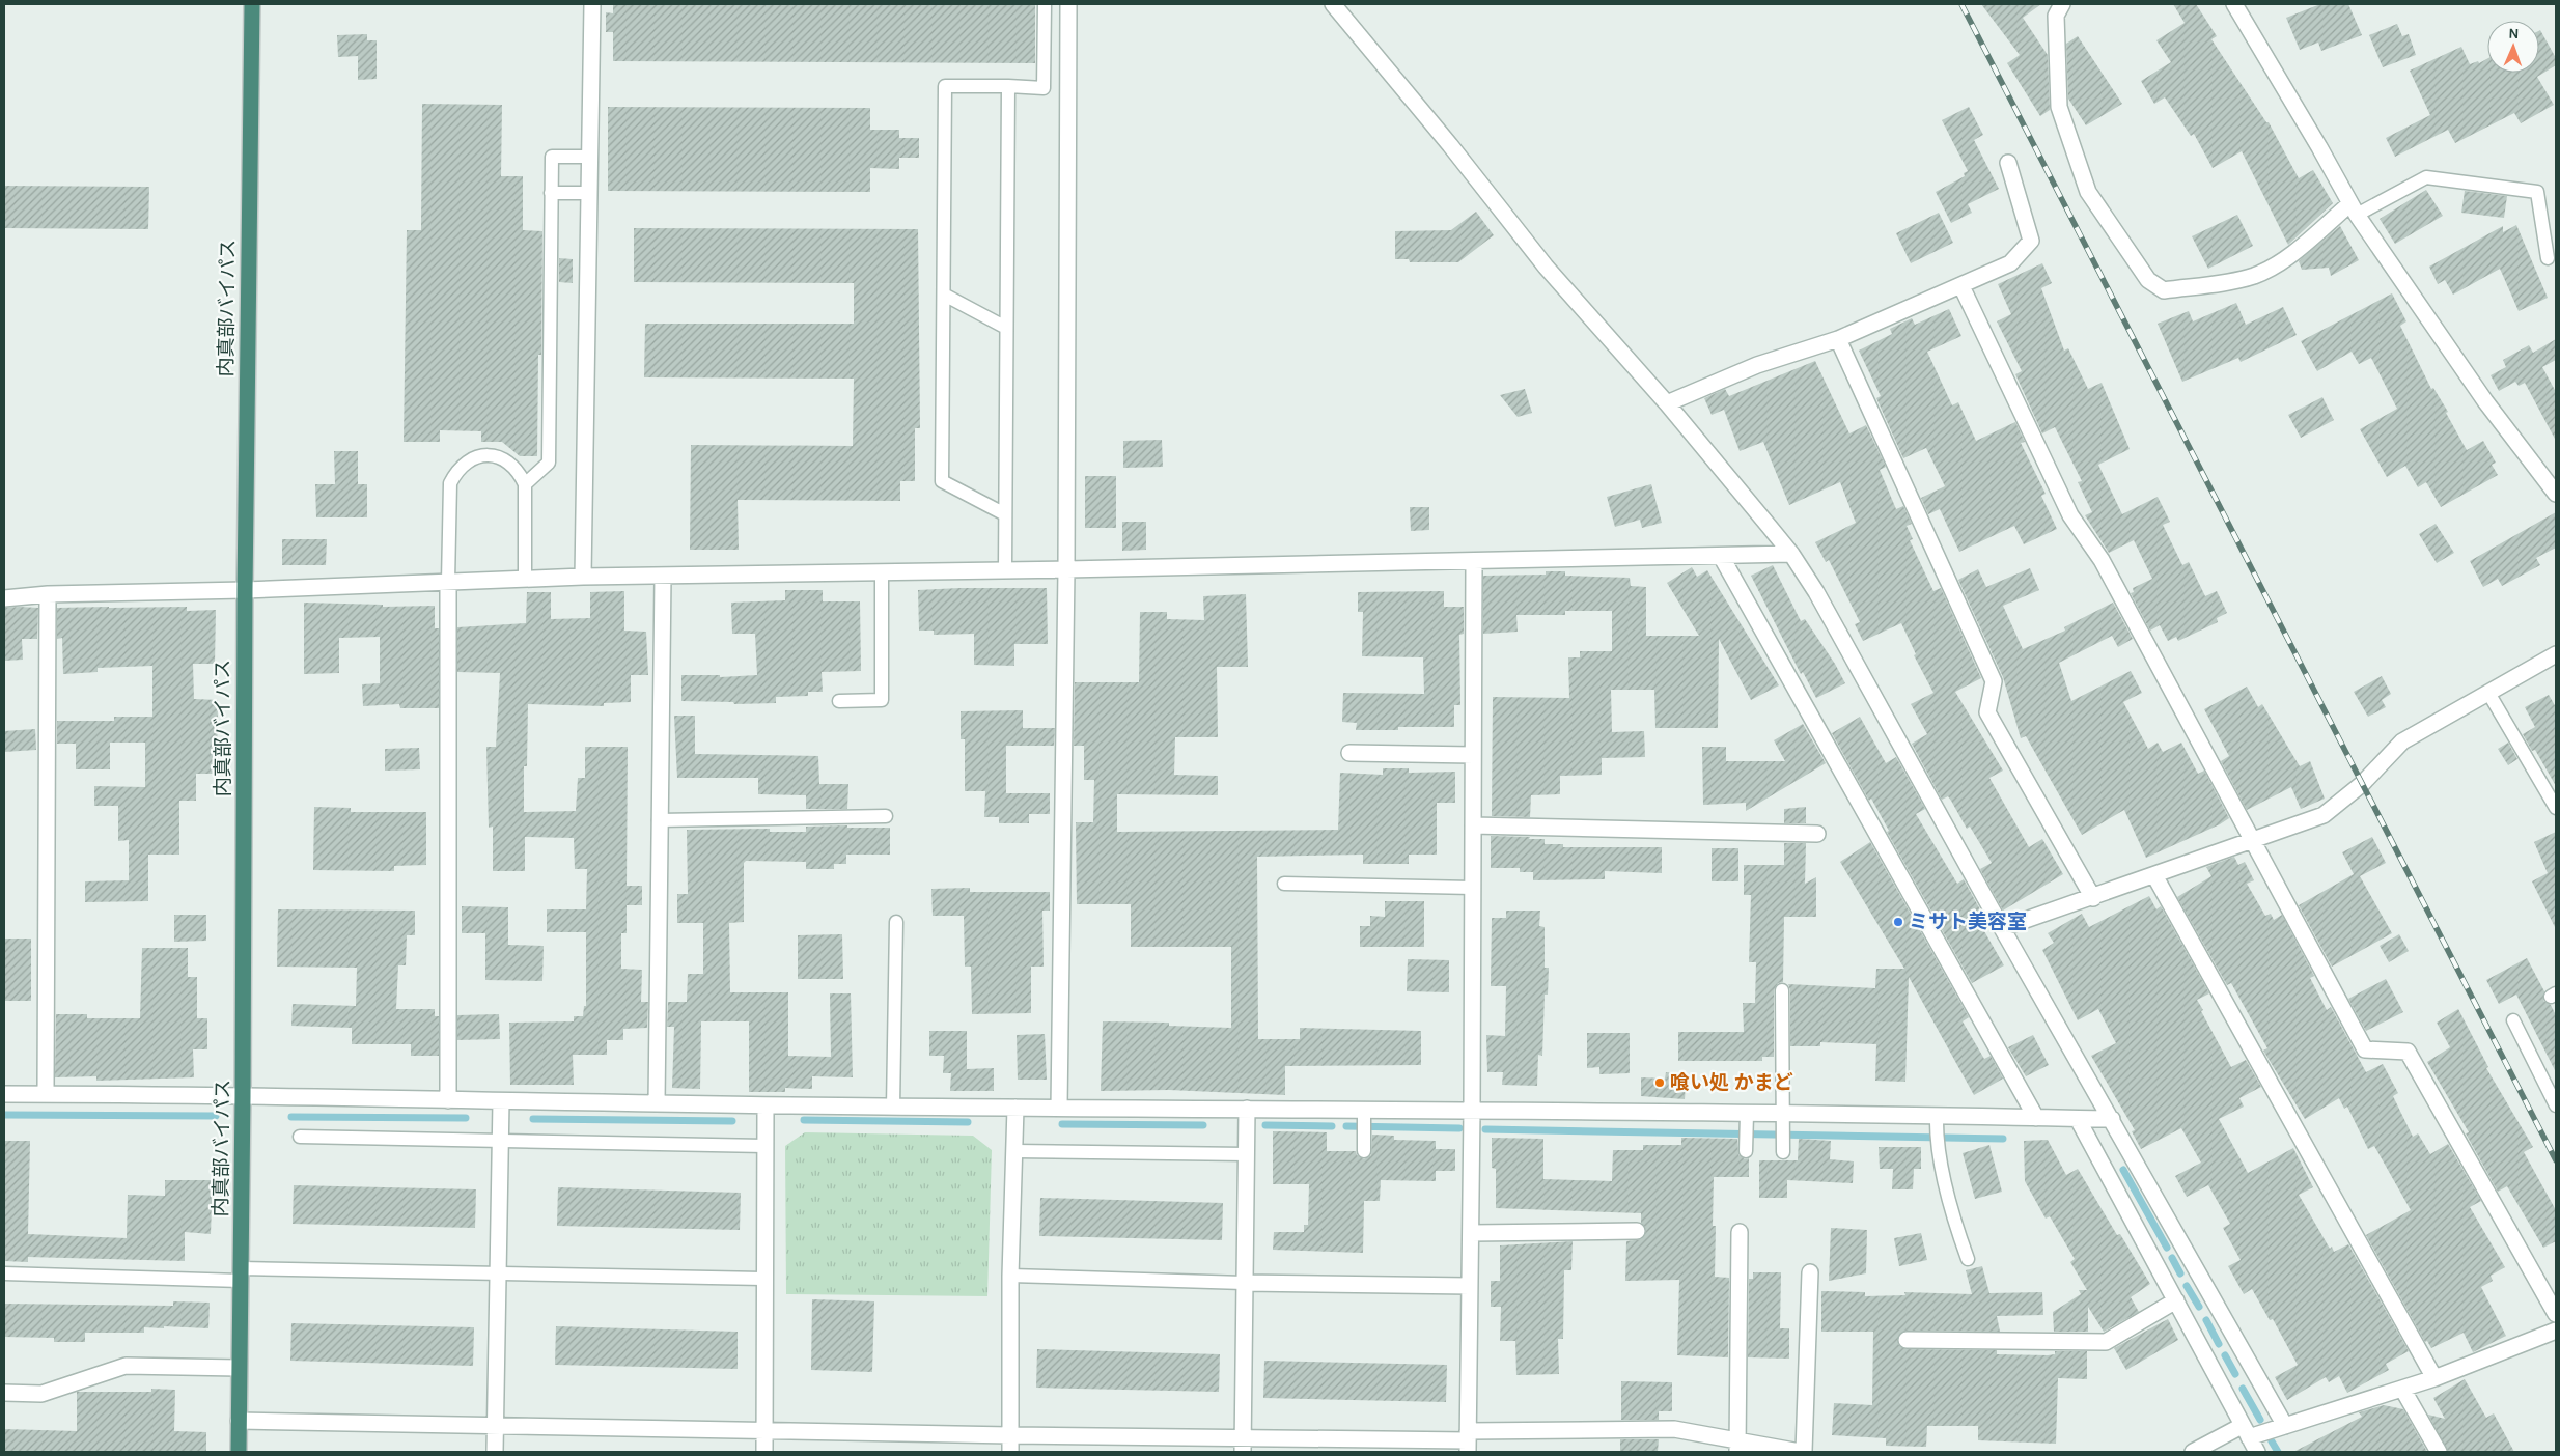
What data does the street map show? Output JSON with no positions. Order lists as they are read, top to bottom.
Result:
{
  "streets": {
    "highway": ["内真部バイパス"]
  },
  "places": ["ミサト美容室", "喰い処 かまど"],
  "north": "top"
}
